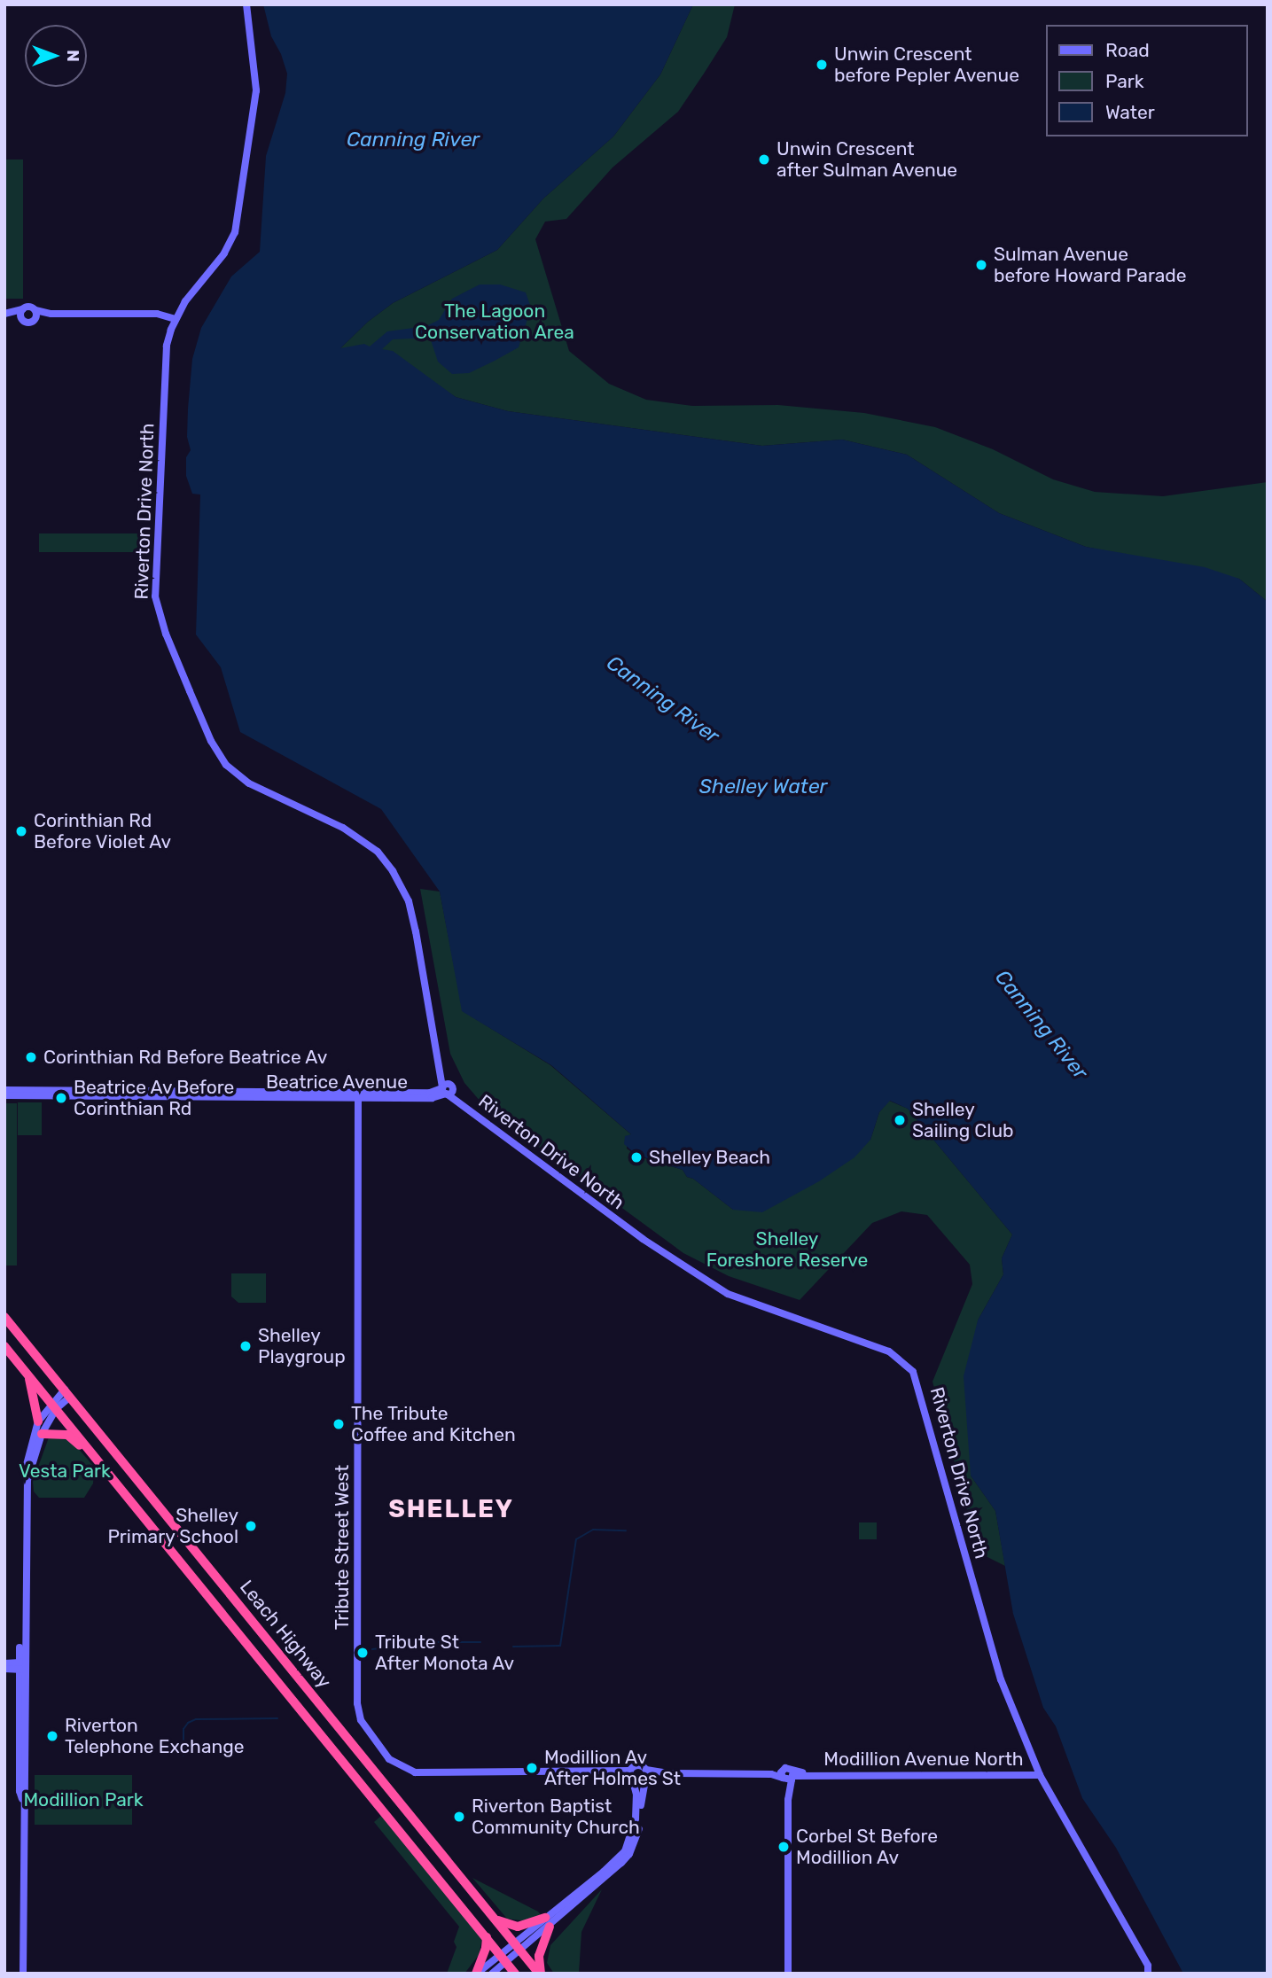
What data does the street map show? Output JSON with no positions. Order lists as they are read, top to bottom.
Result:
{
  "streets": {
    "highway": ["Leach Highway"],
    "street": [
      "Riverton Drive North",
      "Beatrice Avenue",
      "Tribute Street West",
      "Modillion Avenue North"
    ]
  },
  "crossings": [
    ["Riverton Drive North", "Beatrice Avenue"],
    ["Riverton Drive North", "Modillion Avenue North"],
    ["Beatrice Avenue", "Tribute Street West"]
  ],
  "districts": ["SHELLEY"],
  "water": ["Canning River", "Shelley Water"],
  "parks": [
    "The Lagoon Conservation Area",
    "Shelley Foreshore Reserve",
    "Vesta Park",
    "Modillion Park"
  ],
  "places": [
    "Unwin Crescent before Pepler Avenue",
    "Unwin Crescent after Sulman Avenue",
    "Sulman Avenue before Howard Parade",
    "Corinthian Rd Before Violet Av",
    "Corinthian Rd Before Beatrice Av",
    "Beatrice Av Before Corinthian Rd",
    "Shelley Sailing Club",
    "Shelley Beach",
    "Shelley Playgroup",
    "The Tribute Coffee and Kitchen",
    "Shelley Primary School",
    "Tribute St After Monota Av",
    "Riverton Telephone Exchange",
    "Modillion Av After Holmes St",
    "Riverton Baptist Community Church",
    "Corbel St Before Modillion Av"
  ],
  "legend": ["Road", "Park", "Water"],
  "north": "right"
}
